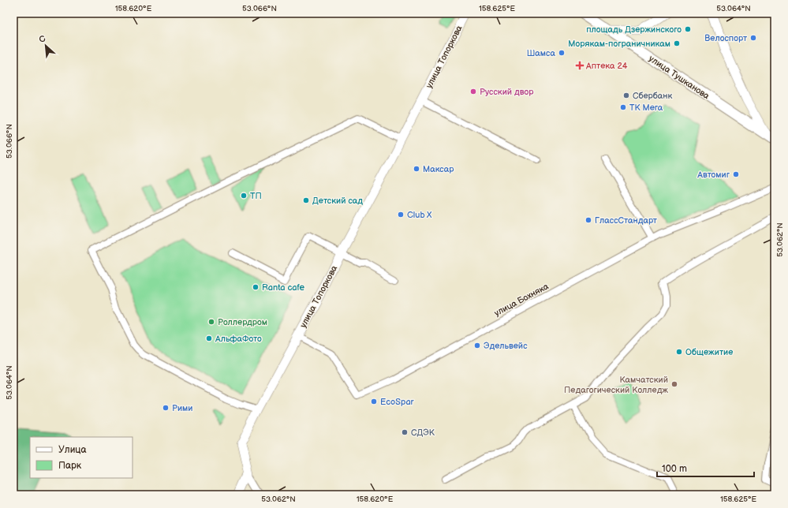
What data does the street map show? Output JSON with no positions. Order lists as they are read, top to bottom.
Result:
{
  "streets": {
    "main road": ["улица Топоркова", "улица Тушканова"],
    "street": ["улица Бохняка"]
  },
  "crossings": [
    ["улица Топоркова", "улица Бохняка"]
  ],
  "places": {
    "other": [
      "площадь Дзержинского",
      "Велоспорт",
      "Морякам-пограничникам",
      "Шамса",
      "Русский двор",
      "Сбербанк",
      "ТК Мега",
      "Максар",
      "Автомиг",
      "ТП",
      "Детский сад",
      "Club X",
      "ГлассСтандарт",
      "Ranta cafe",
      "Роллердром",
      "АльфаФото",
      "Эдельвейс",
      "Общежитие",
      "Камчатский Педагогический Колледж",
      "EcoSpar",
      "Рими",
      "СДЭК"
    ],
    "health": ["Аптека 24"]
  },
  "legend": ["Улица", "Парк"],
  "scale_bar": "100 m",
  "north": "top left",
  "coordinates": [
    "158.620°E",
    "53.066°N",
    "158.625°E",
    "53.064°N",
    "53.062°N"
  ]
}
